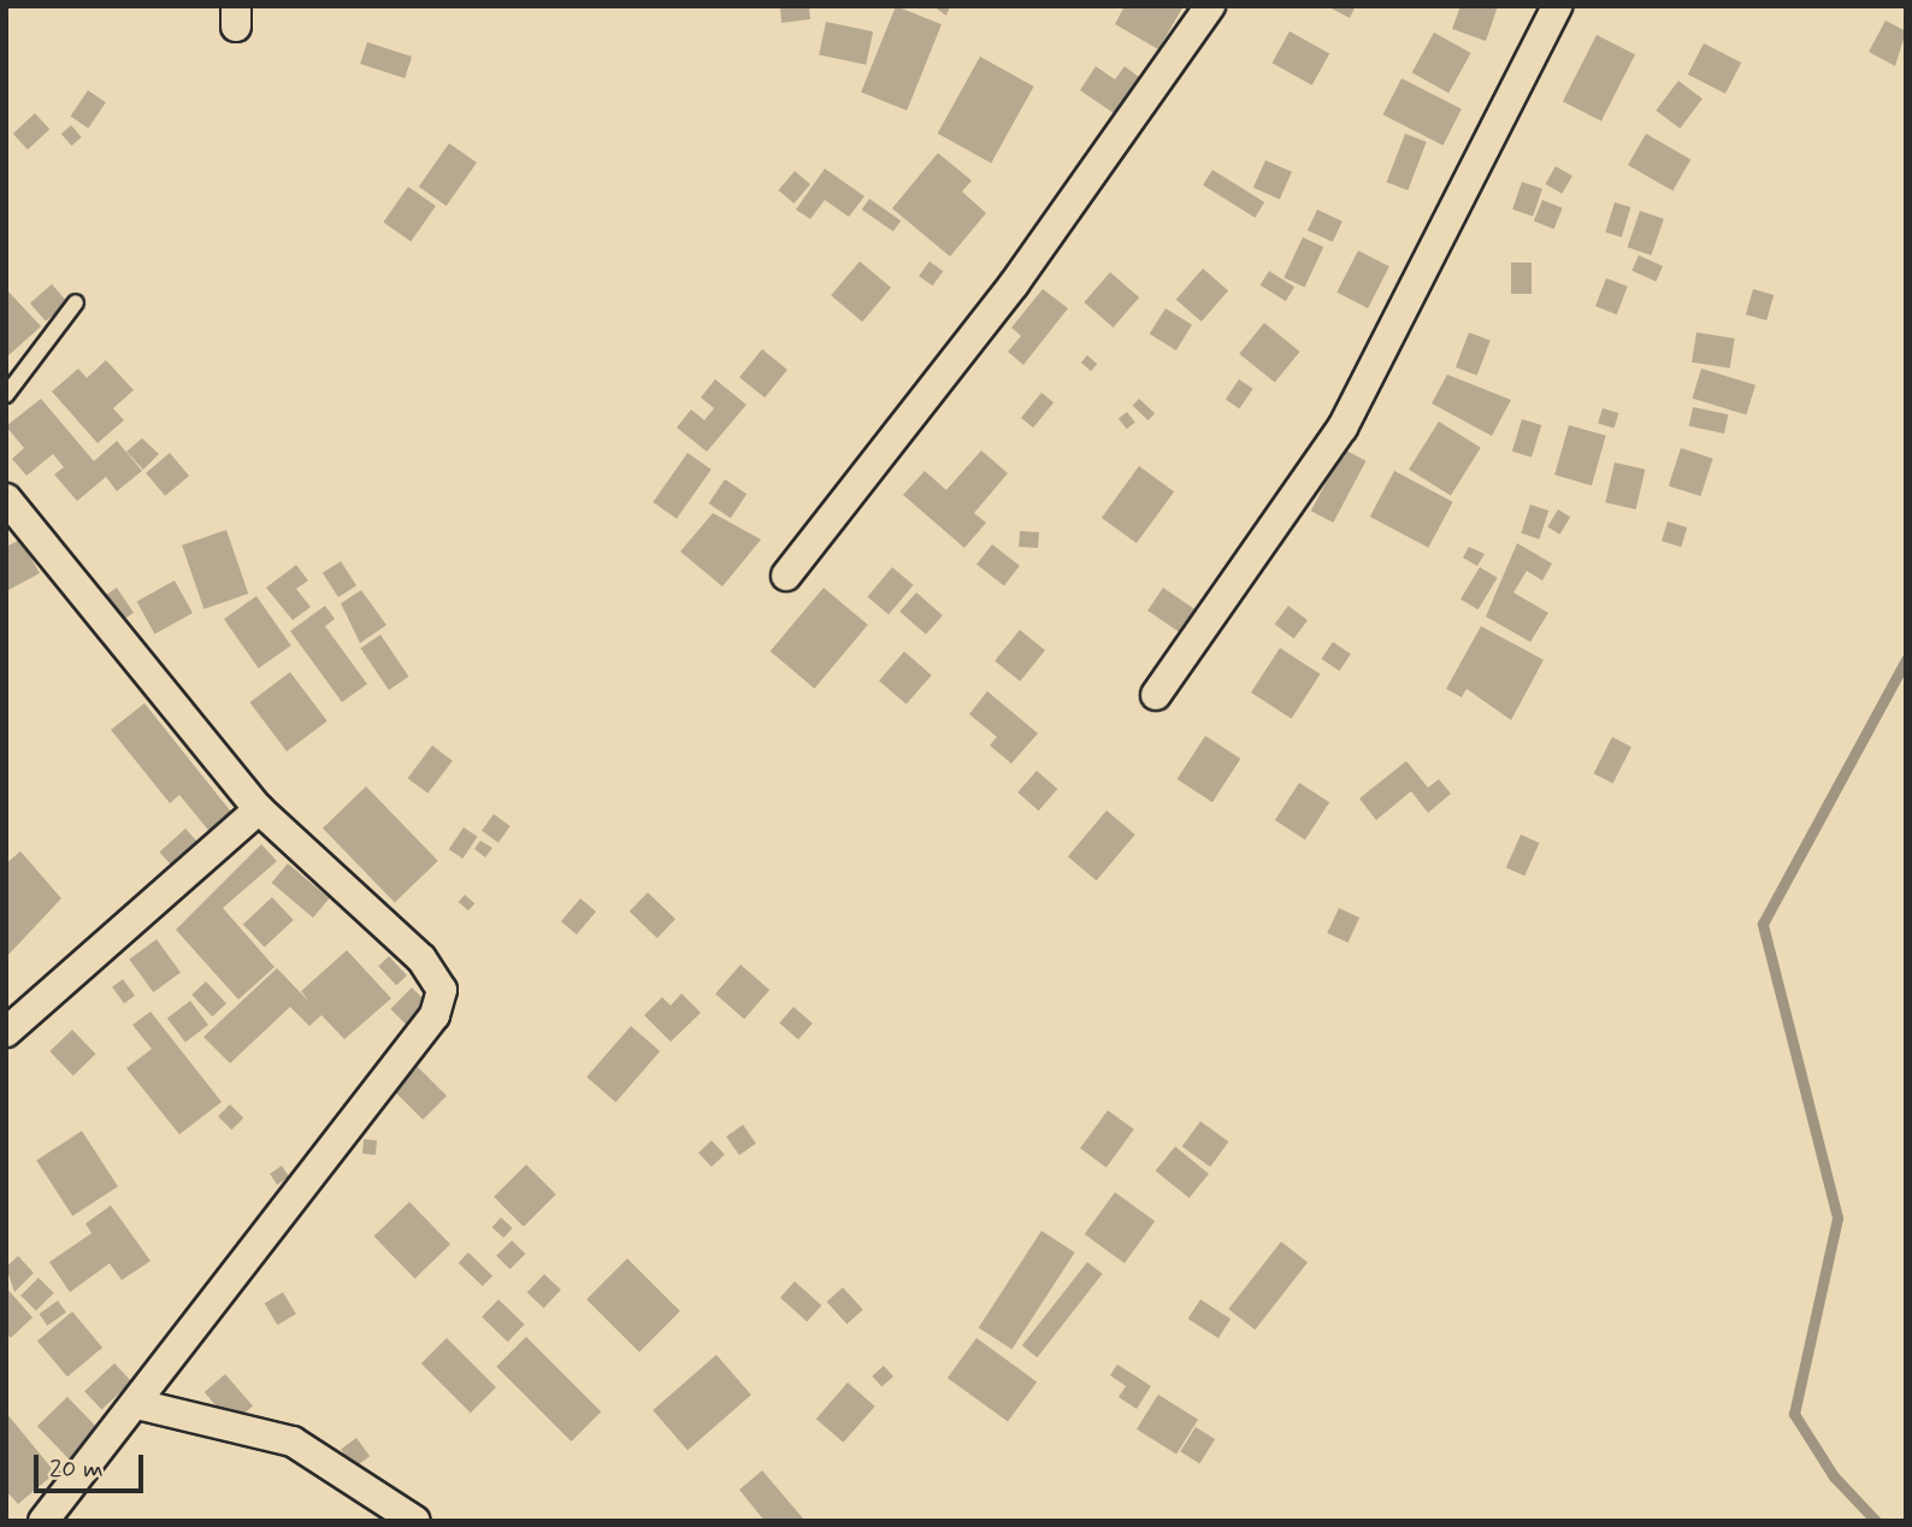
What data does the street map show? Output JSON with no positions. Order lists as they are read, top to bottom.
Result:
{
  "scale_bar": "20 m"
}
